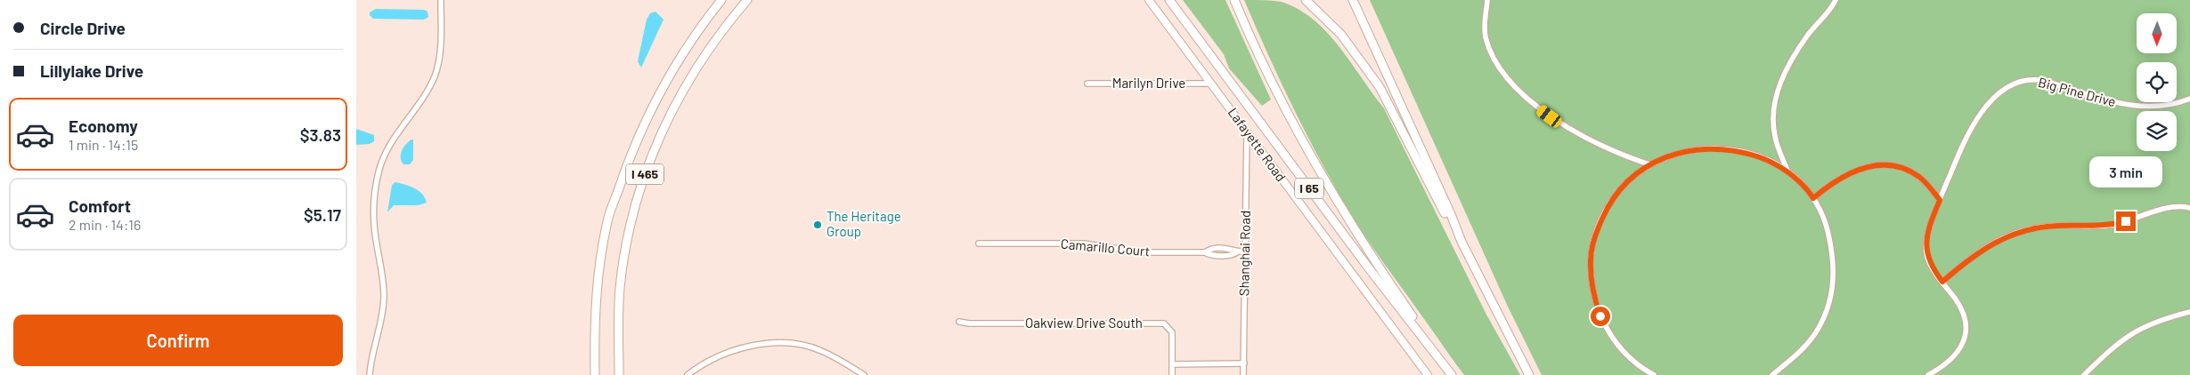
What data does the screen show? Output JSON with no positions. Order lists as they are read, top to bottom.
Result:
{
  "streets": {
    "highway": ["I 465", "I 65"],
    "main road": ["Lafayette Road"],
    "street": [
      "Marilyn Drive",
      "Big Pine Drive",
      "Camarillo Court",
      "Shanghai Road",
      "Oakview Drive South"
    ]
  },
  "crossings": [
    ["Marilyn Drive", "Lafayette Road"],
    ["Lafayette Road", "Shanghai Road"],
    ["Camarillo Court", "Shanghai Road"]
  ],
  "places": ["The Heritage Group"],
  "north": "bottom",
  "page": {
    "banner": ["Circle Drive", "Lillylake Drive"],
    "list": [
      {
        "name": "Economy",
        "note": "1 min · 14:15",
        "value": "$3.83"
      },
      {
        "name": "Comfort",
        "note": "2 min · 14:16",
        "value": "$5.17"
      }
    ],
    "bubble": "3 min",
    "buttons": "Confirm"
  }
}
